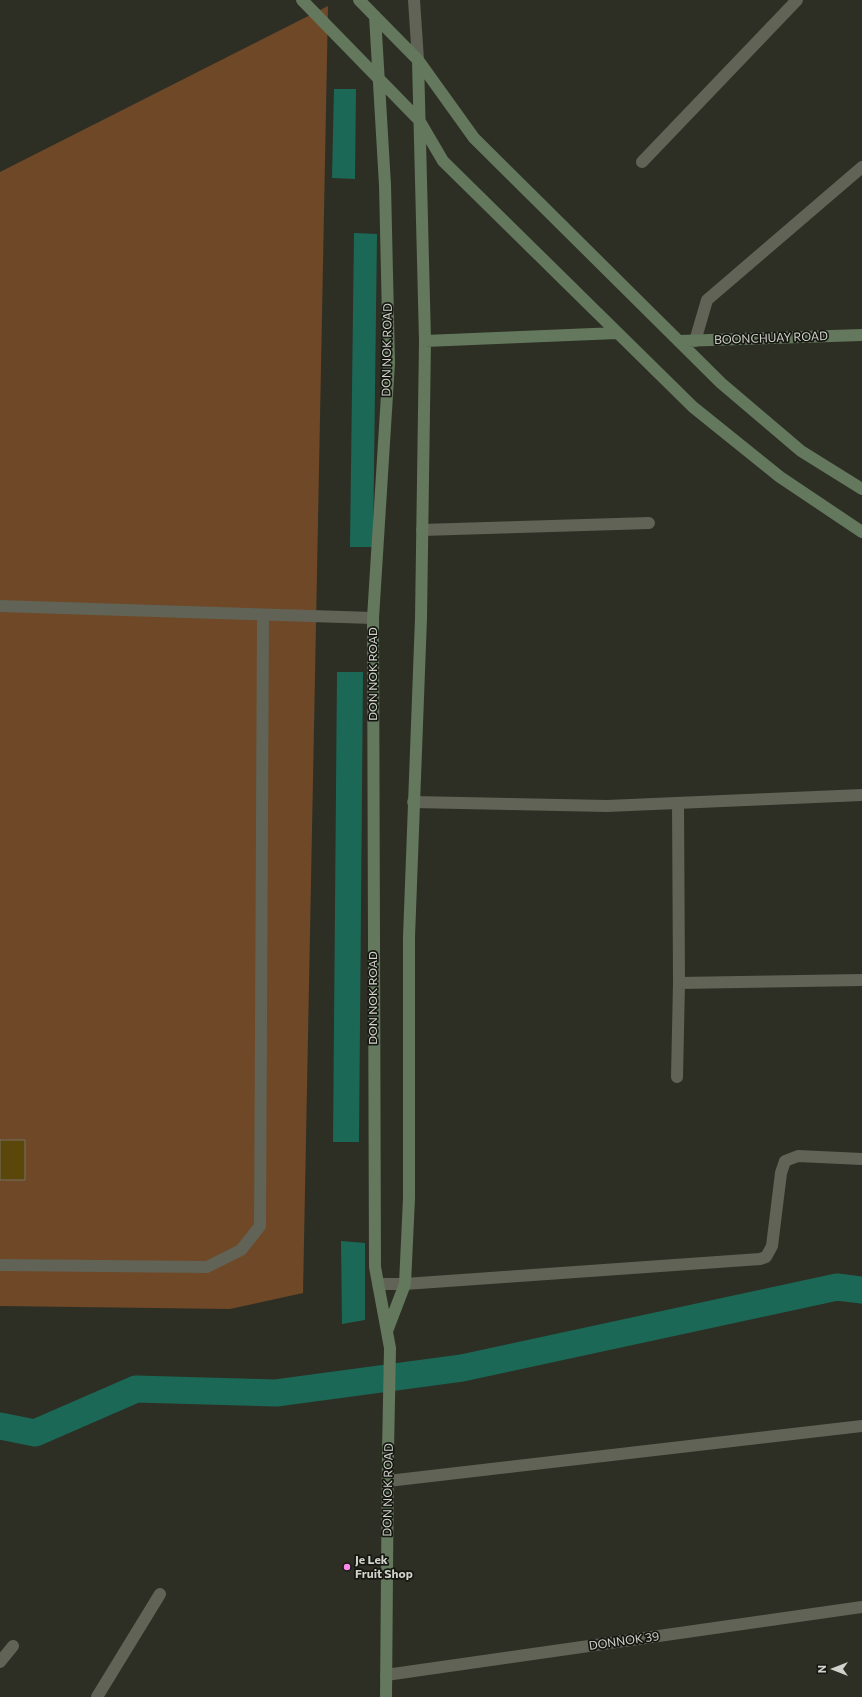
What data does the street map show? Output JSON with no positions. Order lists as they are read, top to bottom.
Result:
{
  "streets": {
    "main road": ["BOONCHUAY ROAD", "DON NOK ROAD"],
    "street": ["DONNOK 39"]
  },
  "crossings": [
    ["DON NOK ROAD", "DONNOK 39"]
  ],
  "places": ["Je Lek Fruit Shop"],
  "north": "left"
}
